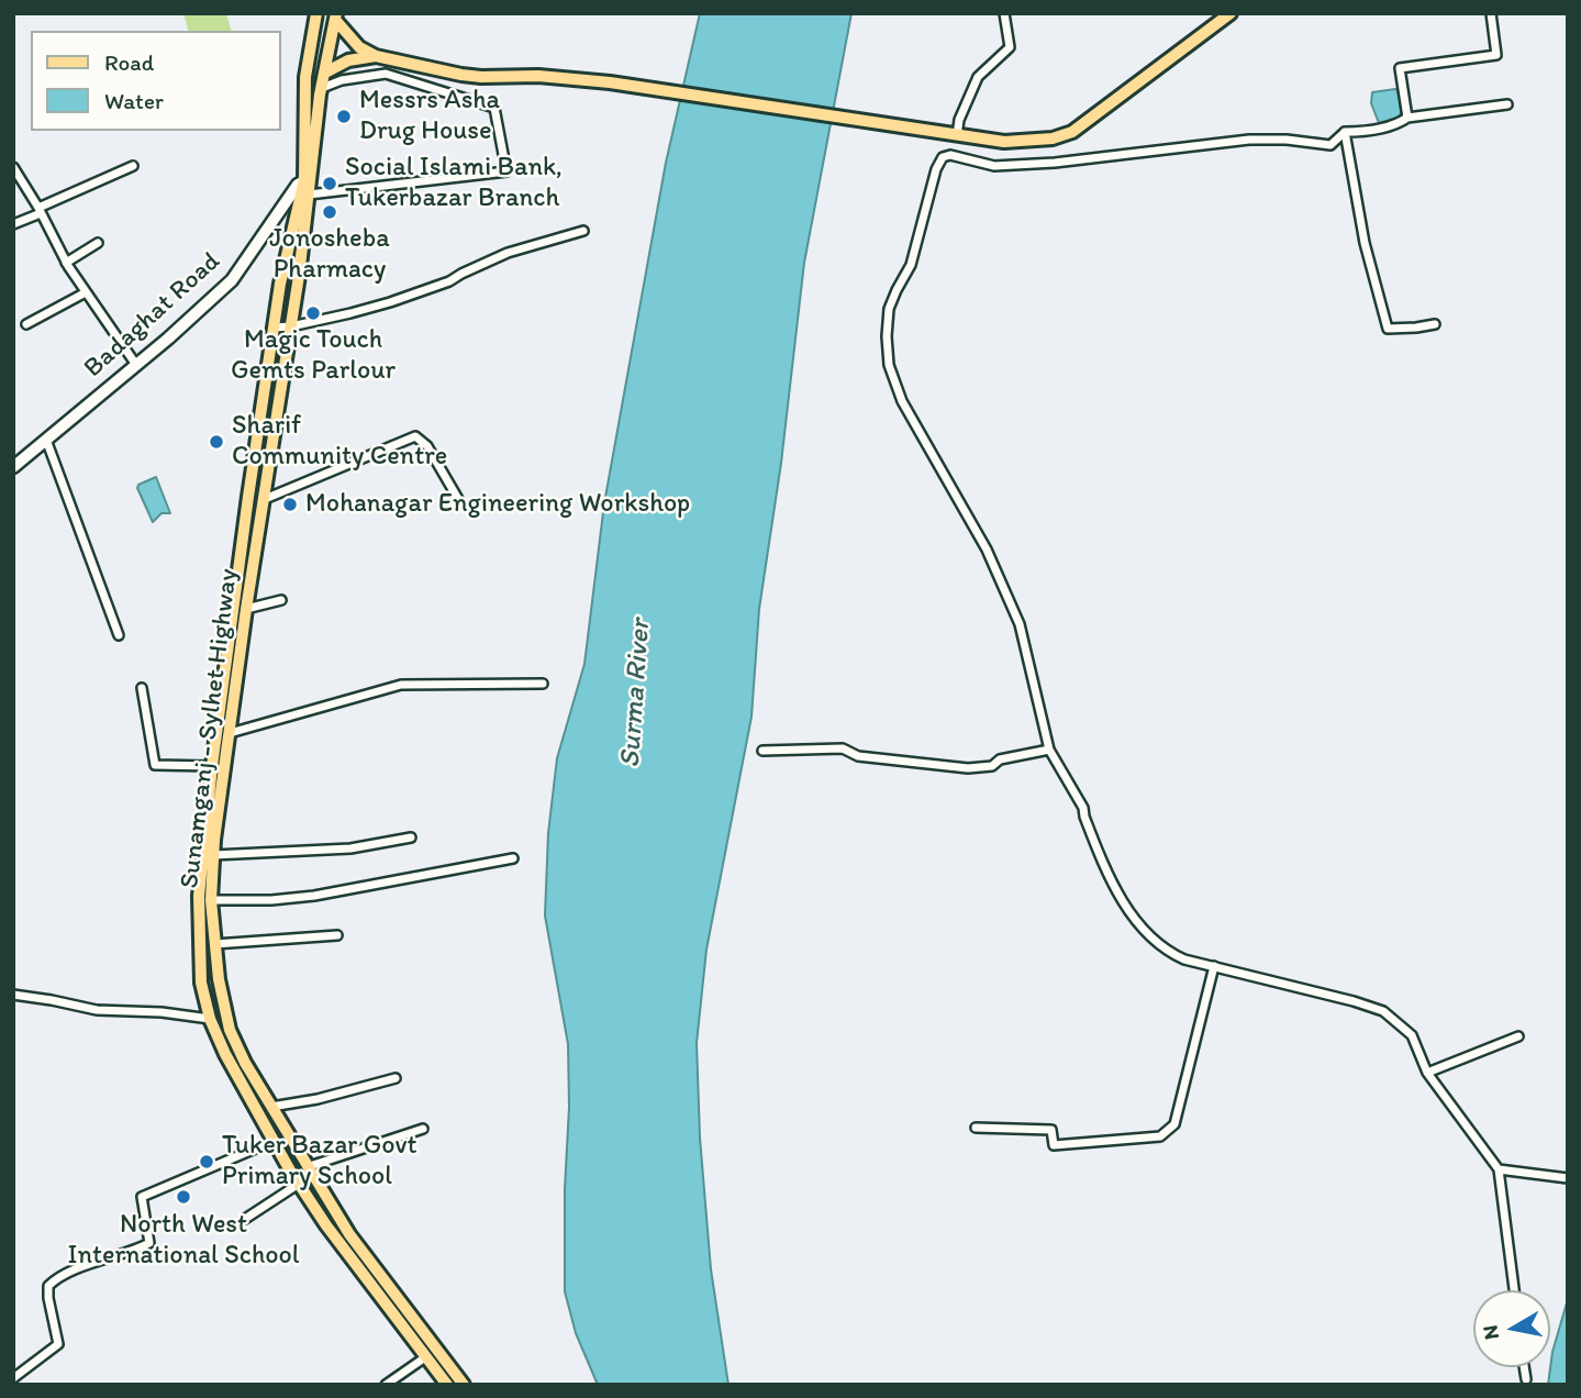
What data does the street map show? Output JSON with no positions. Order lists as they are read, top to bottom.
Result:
{
  "streets": {
    "main road": ["Badaghat Road", "Sunamganj - Sylhet Highway"]
  },
  "crossings": [
    ["Badaghat Road", "Sunamganj - Sylhet Highway"]
  ],
  "water": ["Surma River"],
  "places": [
    "Messrs Asha Drug House",
    "Social Islami Bank, Tukerbazar Branch",
    "Jonosheba Pharmacy",
    "Magic Touch Gemts Parlour",
    "Sharif Community Centre",
    "Mohanagar Engineering Workshop",
    "Tuker Bazar Govt Primary School",
    "North West International School"
  ],
  "legend": ["Road", "Water"],
  "north": "left"
}
